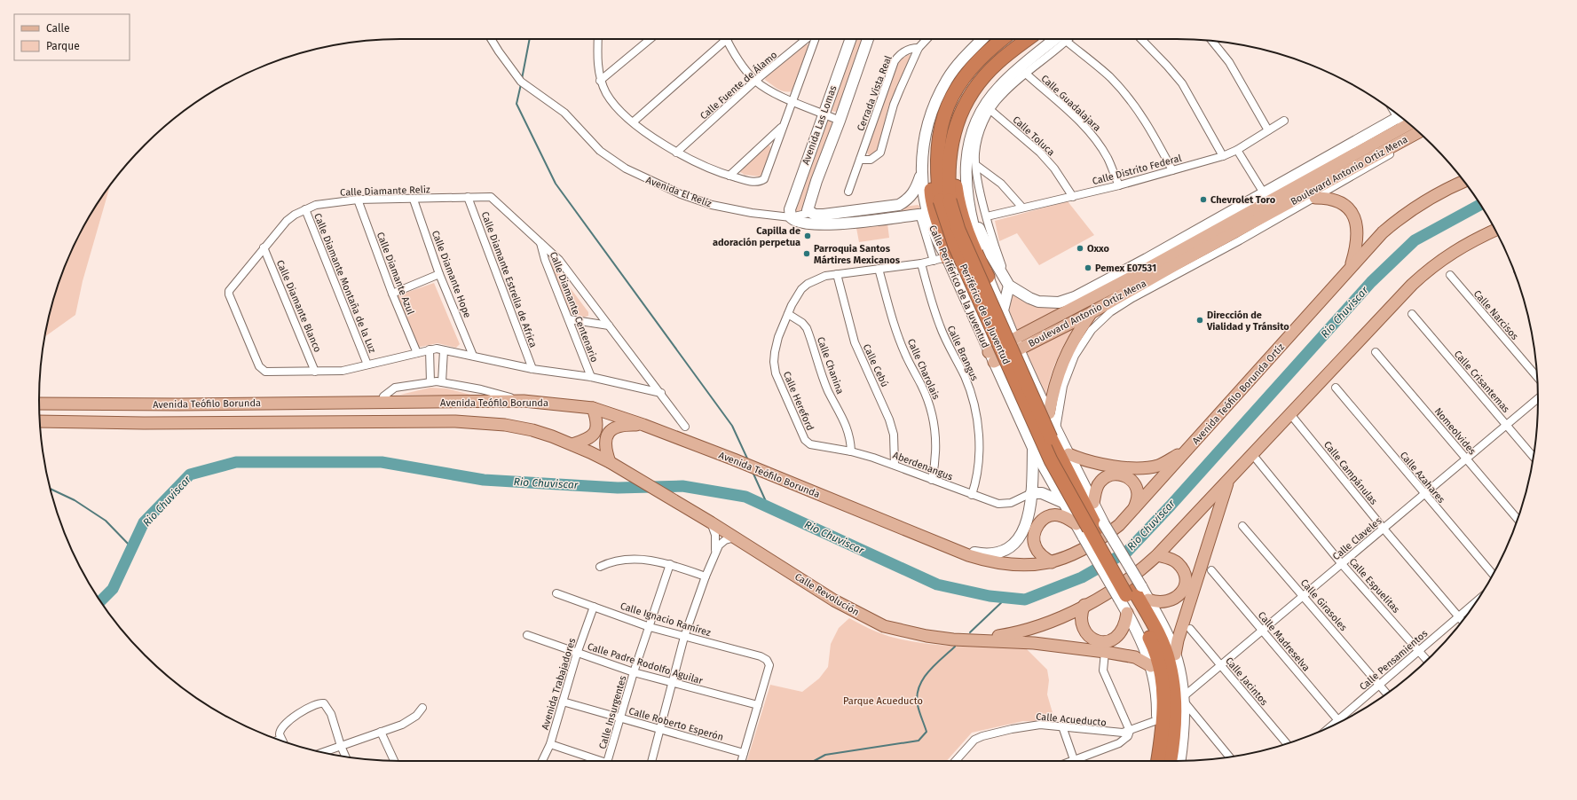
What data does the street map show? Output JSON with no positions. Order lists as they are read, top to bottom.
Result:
{
  "streets": {
    "highway": ["Periférico de la Juventud"],
    "main road": [
      "Avenida Las Lomas",
      "Boulevard Antonio Ortiz Mena",
      "Avenida El Relíz",
      "Calle Periférico de la Juventud",
      "Avenida Teófilo Borunda Ortíz",
      "Avenida Teófilo Borunda",
      "Calle Revolución"
    ],
    "street": [
      "Calle Fuente de Álamo",
      "Cerrada Vista Real",
      "Calle Guadalajara",
      "Calle Toluca",
      "Calle Distrito Federal",
      "Calle Diamante Reliz",
      "Calle Diamante Azul",
      "Calle Diamante Hope",
      "Calle Diamante Estrella de Africa",
      "Calle Diamante Montaña de la Luz",
      "Calle Diamante Blanco",
      "Calle Diamante Centenario",
      "Calle Narcisos",
      "Calle Brangus",
      "Calle Chanina",
      "Calle Cebú",
      "Calle Charolais",
      "Calle Crisantemas",
      "Calle Hereford",
      "Nomeolvides",
      "Aberdenangus",
      "Calle Campánulas",
      "Calle Azahares",
      "Calle Claveles",
      "Calle Espuelitas",
      "Calle Girasoles",
      "Calle Ignacio Ramírez",
      "Calle Madreselva",
      "Calle Pensamientos",
      "Calle Padre Rodolfo Aguilar",
      "Calle Jacintos",
      "Avenida Trabajadores",
      "Calle Insurgentes",
      "Calle Acueducto",
      "Calle Roberto Esperón"
    ]
  },
  "crossings": [
    ["Calle Guadalajara", "Calle Distrito Federal"],
    ["Avenida Las Lomas", "Avenida El Relíz"],
    ["Calle Toluca", "Calle Distrito Federal"],
    ["Boulevard Antonio Ortiz Mena", "Calle Periférico de la Juventud"],
    ["Calle Diamante Reliz", "Calle Diamante Azul"],
    ["Calle Diamante Reliz", "Calle Diamante Hope"],
    ["Calle Diamante Reliz", "Calle Diamante Estrella de Africa"],
    ["Calle Diamante Reliz", "Calle Diamante Montaña de la Luz"],
    ["Calle Diamante Reliz", "Calle Diamante Blanco"],
    ["Calle Diamante Reliz", "Calle Diamante Centenario"],
    ["Avenida El Relíz", "Calle Periférico de la Juventud"],
    ["Calle Periférico de la Juventud", "Periférico de la Juventud"],
    ["Calle Periférico de la Juventud", "Calle Hereford"],
    ["Calle Brangus", "Calle Hereford"],
    ["Calle Brangus", "Aberdenangus"],
    ["Calle Chanina", "Calle Hereford"],
    ["Calle Chanina", "Aberdenangus"],
    ["Calle Cebú", "Calle Hereford"],
    ["Calle Cebú", "Aberdenangus"],
    ["Calle Charolais", "Calle Hereford"],
    ["Calle Charolais", "Aberdenangus"],
    ["Calle Crisantemas", "Calle Claveles"],
    ["Avenida Teófilo Borunda Ortíz", "Avenida Teófilo Borunda"],
    ["Calle Hereford", "Aberdenangus"],
    ["Avenida Teófilo Borunda", "Calle Revolución"],
    ["Nomeolvides", "Calle Claveles"],
    ["Calle Campánulas", "Calle Claveles"],
    ["Calle Campánulas", "Calle Pensamientos"],
    ["Calle Azahares", "Calle Claveles"],
    ["Calle Claveles", "Calle Espuelitas"],
    ["Calle Claveles", "Calle Girasoles"],
    ["Calle Claveles", "Calle Madreselva"],
    ["Calle Claveles", "Calle Jacintos"],
    ["Calle Espuelitas", "Calle Pensamientos"],
    ["Calle Girasoles", "Calle Pensamientos"],
    ["Calle Ignacio Ramírez", "Calle Padre Rodolfo Aguilar"],
    ["Calle Ignacio Ramírez", "Avenida Trabajadores"],
    ["Calle Ignacio Ramírez", "Calle Insurgentes"],
    ["Calle Padre Rodolfo Aguilar", "Avenida Trabajadores"],
    ["Calle Padre Rodolfo Aguilar", "Calle Insurgentes"],
    ["Avenida Trabajadores", "Calle Roberto Esperón"],
    ["Calle Insurgentes", "Calle Roberto Esperón"]
  ],
  "water": ["Rio Chuviscar"],
  "parks": ["Parque Acueducto"],
  "places": [
    "Chevrolet Toro",
    "Capilla de adoración perpetua",
    "Oxxo",
    "Parroquia Santos Mártires Mexicanos",
    "Pemex E07531",
    "Dirección de Vialidad y Tránsito"
  ],
  "legend": ["Calle", "Parque"]
}
